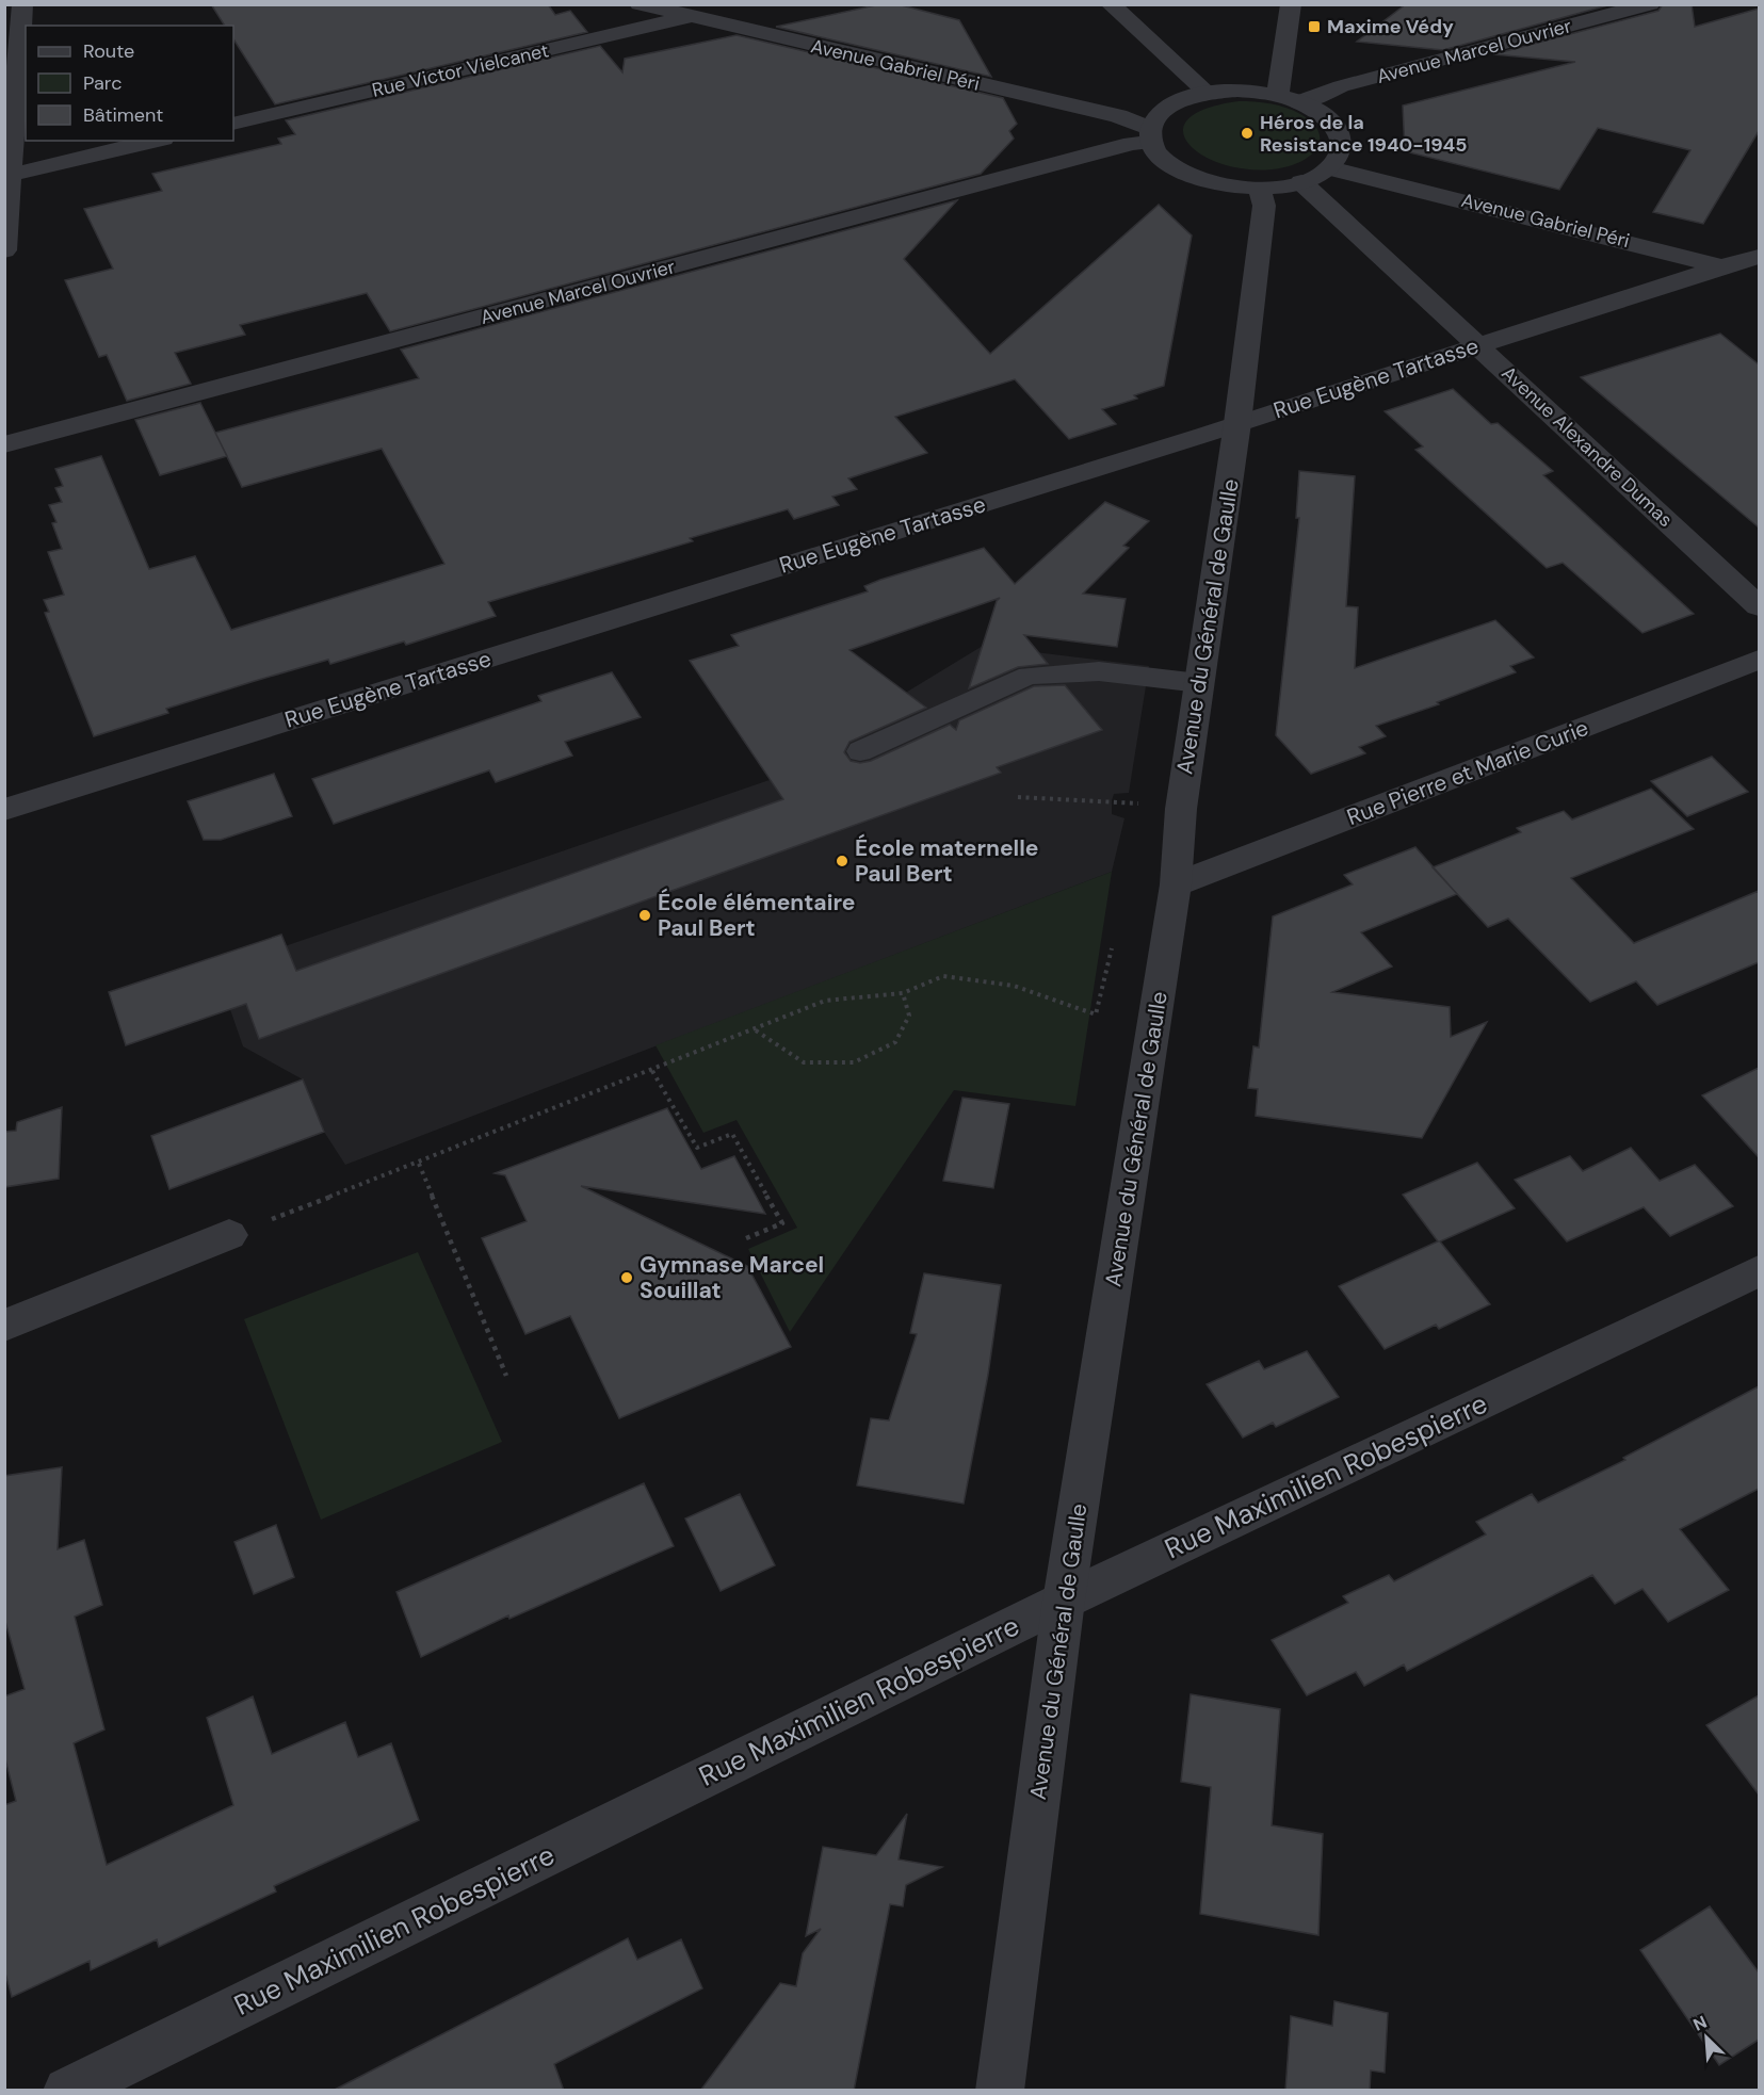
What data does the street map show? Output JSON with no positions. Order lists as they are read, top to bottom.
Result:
{
  "streets": {
    "street": [
      "Avenue Marcel Ouvrier",
      "Avenue Gabriel Péri",
      "Rue Victor Vielcanet",
      "Rue Eugène Tartasse",
      "Avenue Alexandre Dumas",
      "Avenue du Général de Gaulle",
      "Rue Pierre et Marie Curie",
      "Rue Maximilien Robespierre"
    ]
  },
  "crossings": [
    ["Avenue Marcel Ouvrier", "Avenue Gabriel Péri"],
    ["Avenue Gabriel Péri", "Rue Victor Vielcanet"],
    ["Avenue Gabriel Péri", "Rue Eugène Tartasse"],
    ["Rue Eugène Tartasse", "Avenue Alexandre Dumas"],
    ["Rue Eugène Tartasse", "Avenue du Général de Gaulle"],
    ["Avenue du Général de Gaulle", "Rue Pierre et Marie Curie"],
    ["Avenue du Général de Gaulle", "Rue Maximilien Robespierre"]
  ],
  "places": {
    "transit": ["Maxime Védy"],
    "other": [
      "Héros de la Resistance 1940-1945",
      "École maternelle Paul Bert",
      "École élémentaire Paul Bert",
      "Gymnase Marcel Souillat"
    ]
  },
  "legend": ["Route", "Parc", "Bâtiment"],
  "north": "top left"
}
